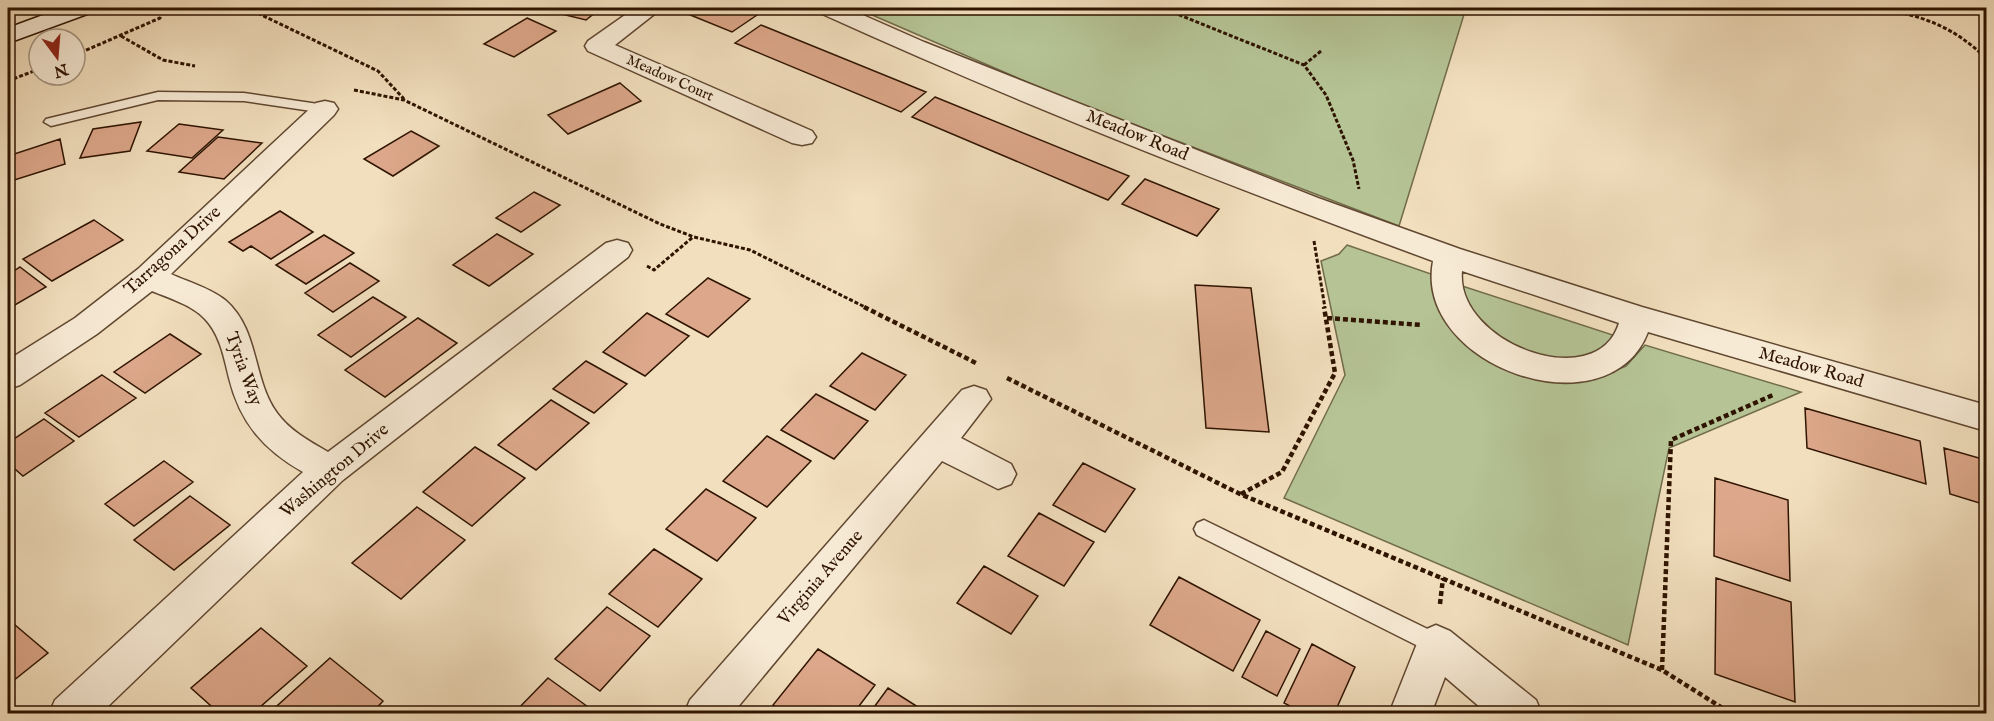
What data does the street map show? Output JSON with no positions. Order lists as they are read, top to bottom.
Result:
{
  "streets": {
    "street": [
      "Meadow Court",
      "Meadow Road",
      "Tarragona Drive",
      "Tyria Way",
      "Washington Drive",
      "Virginia Avenue"
    ]
  },
  "crossings": [
    ["Tarragona Drive", "Tyria Way"],
    ["Tyria Way", "Washington Drive"]
  ],
  "north": "bottom"
}
